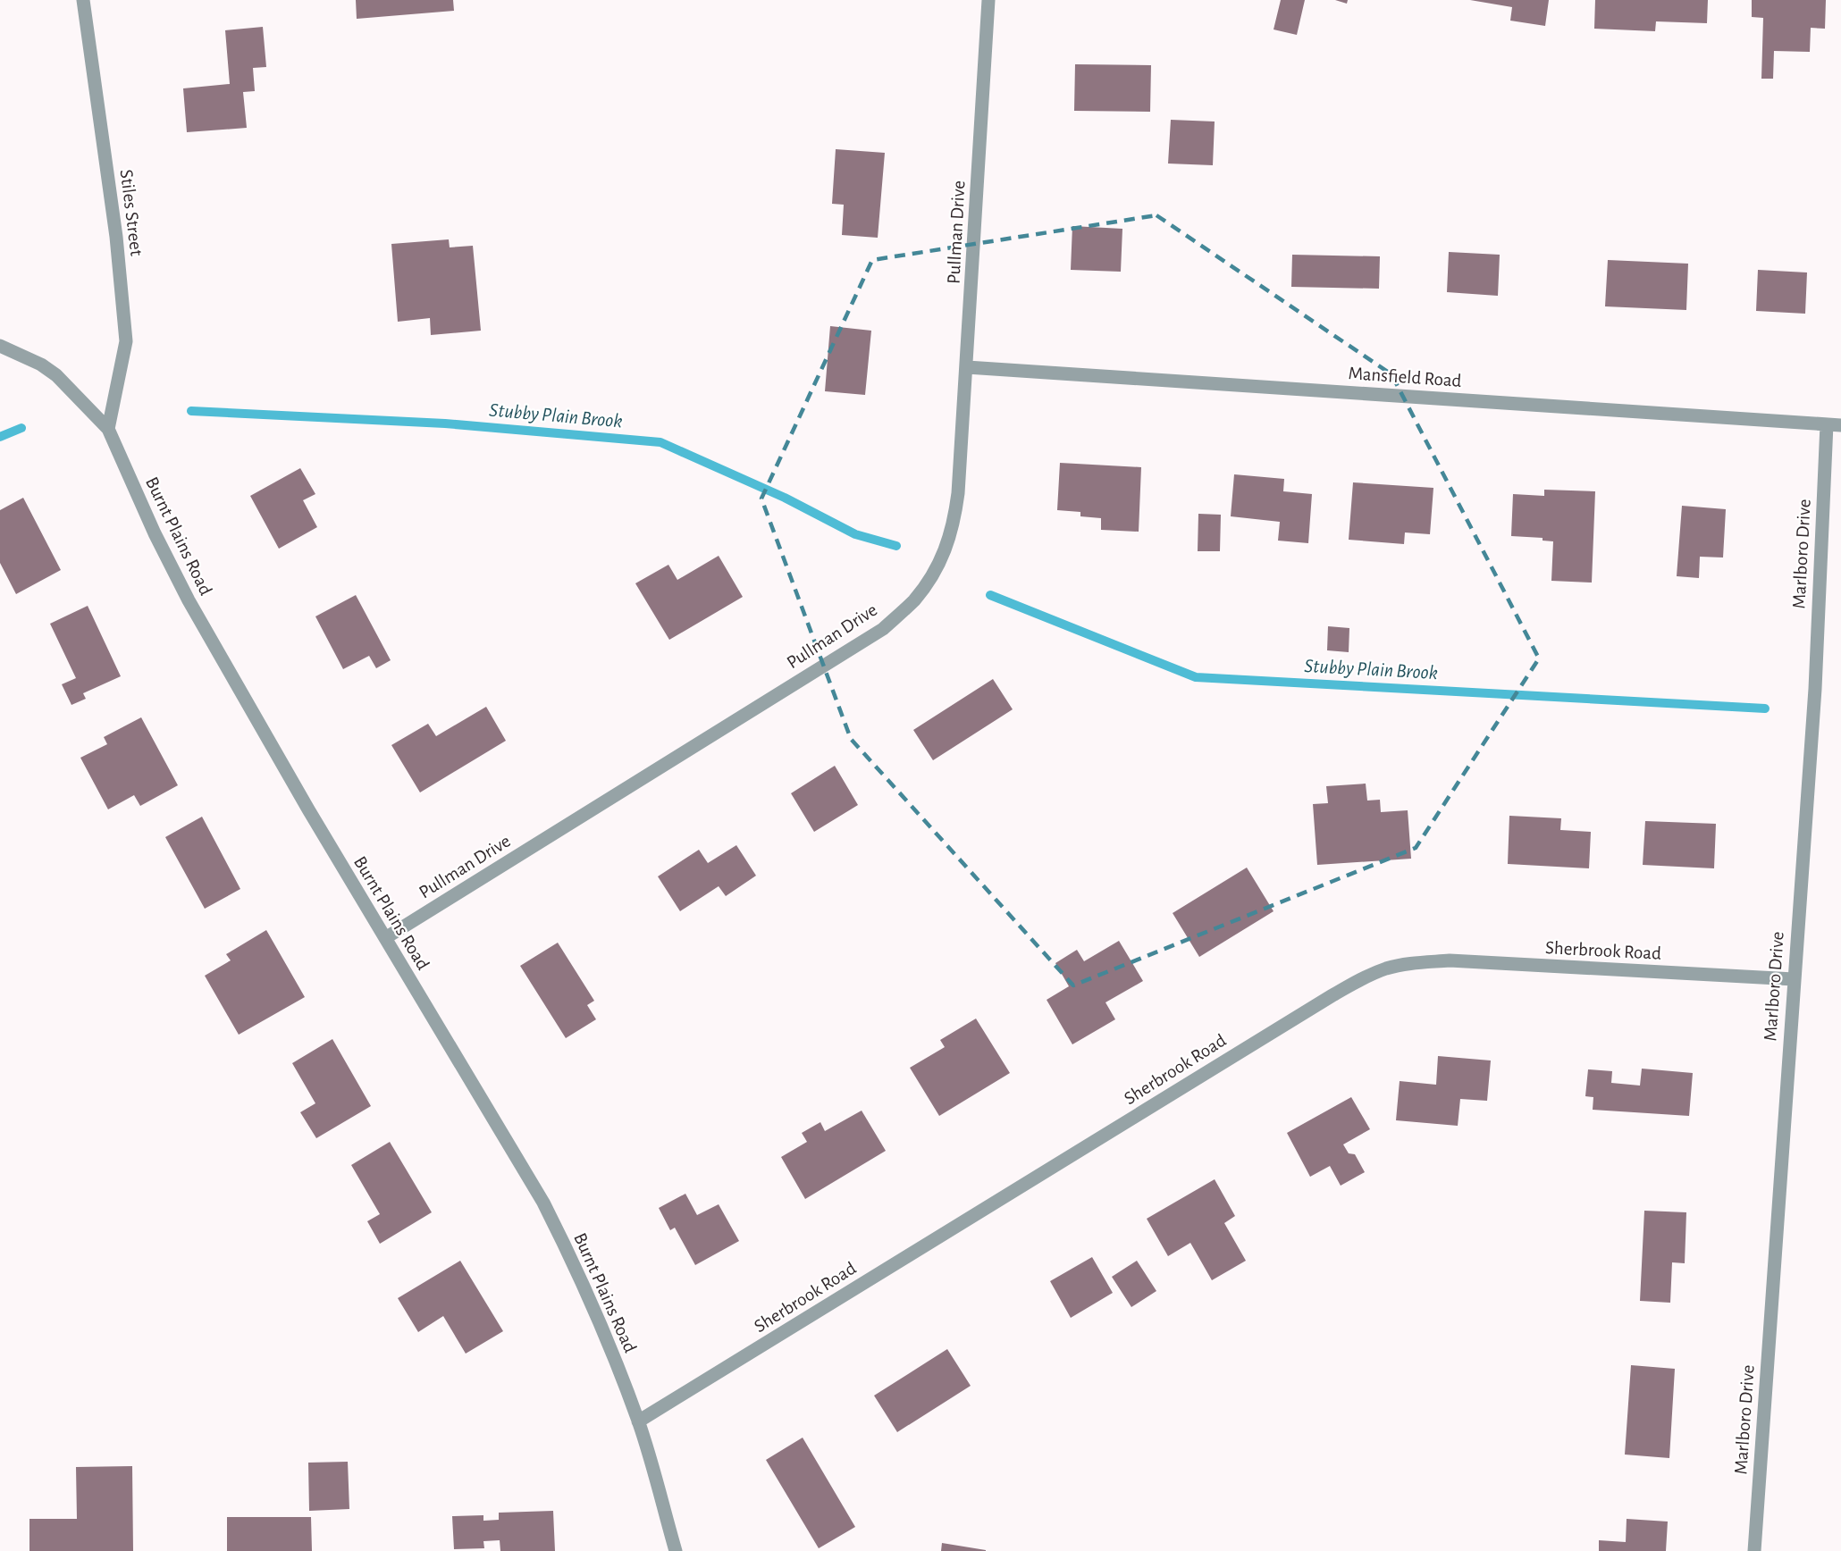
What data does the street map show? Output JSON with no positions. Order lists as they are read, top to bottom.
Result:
{
  "streets": {
    "street": [
      "Stiles Street",
      "Pullman Drive",
      "Mansfield Road",
      "Burnt Plains Road",
      "Marlboro Drive",
      "Sherbrook Road"
    ]
  },
  "crossings": [
    ["Stiles Street", "Burnt Plains Road"],
    ["Pullman Drive", "Mansfield Road"],
    ["Pullman Drive", "Burnt Plains Road"],
    ["Mansfield Road", "Marlboro Drive"],
    ["Burnt Plains Road", "Sherbrook Road"],
    ["Marlboro Drive", "Sherbrook Road"]
  ],
  "water": ["Stubby Plain Brook"]
}
